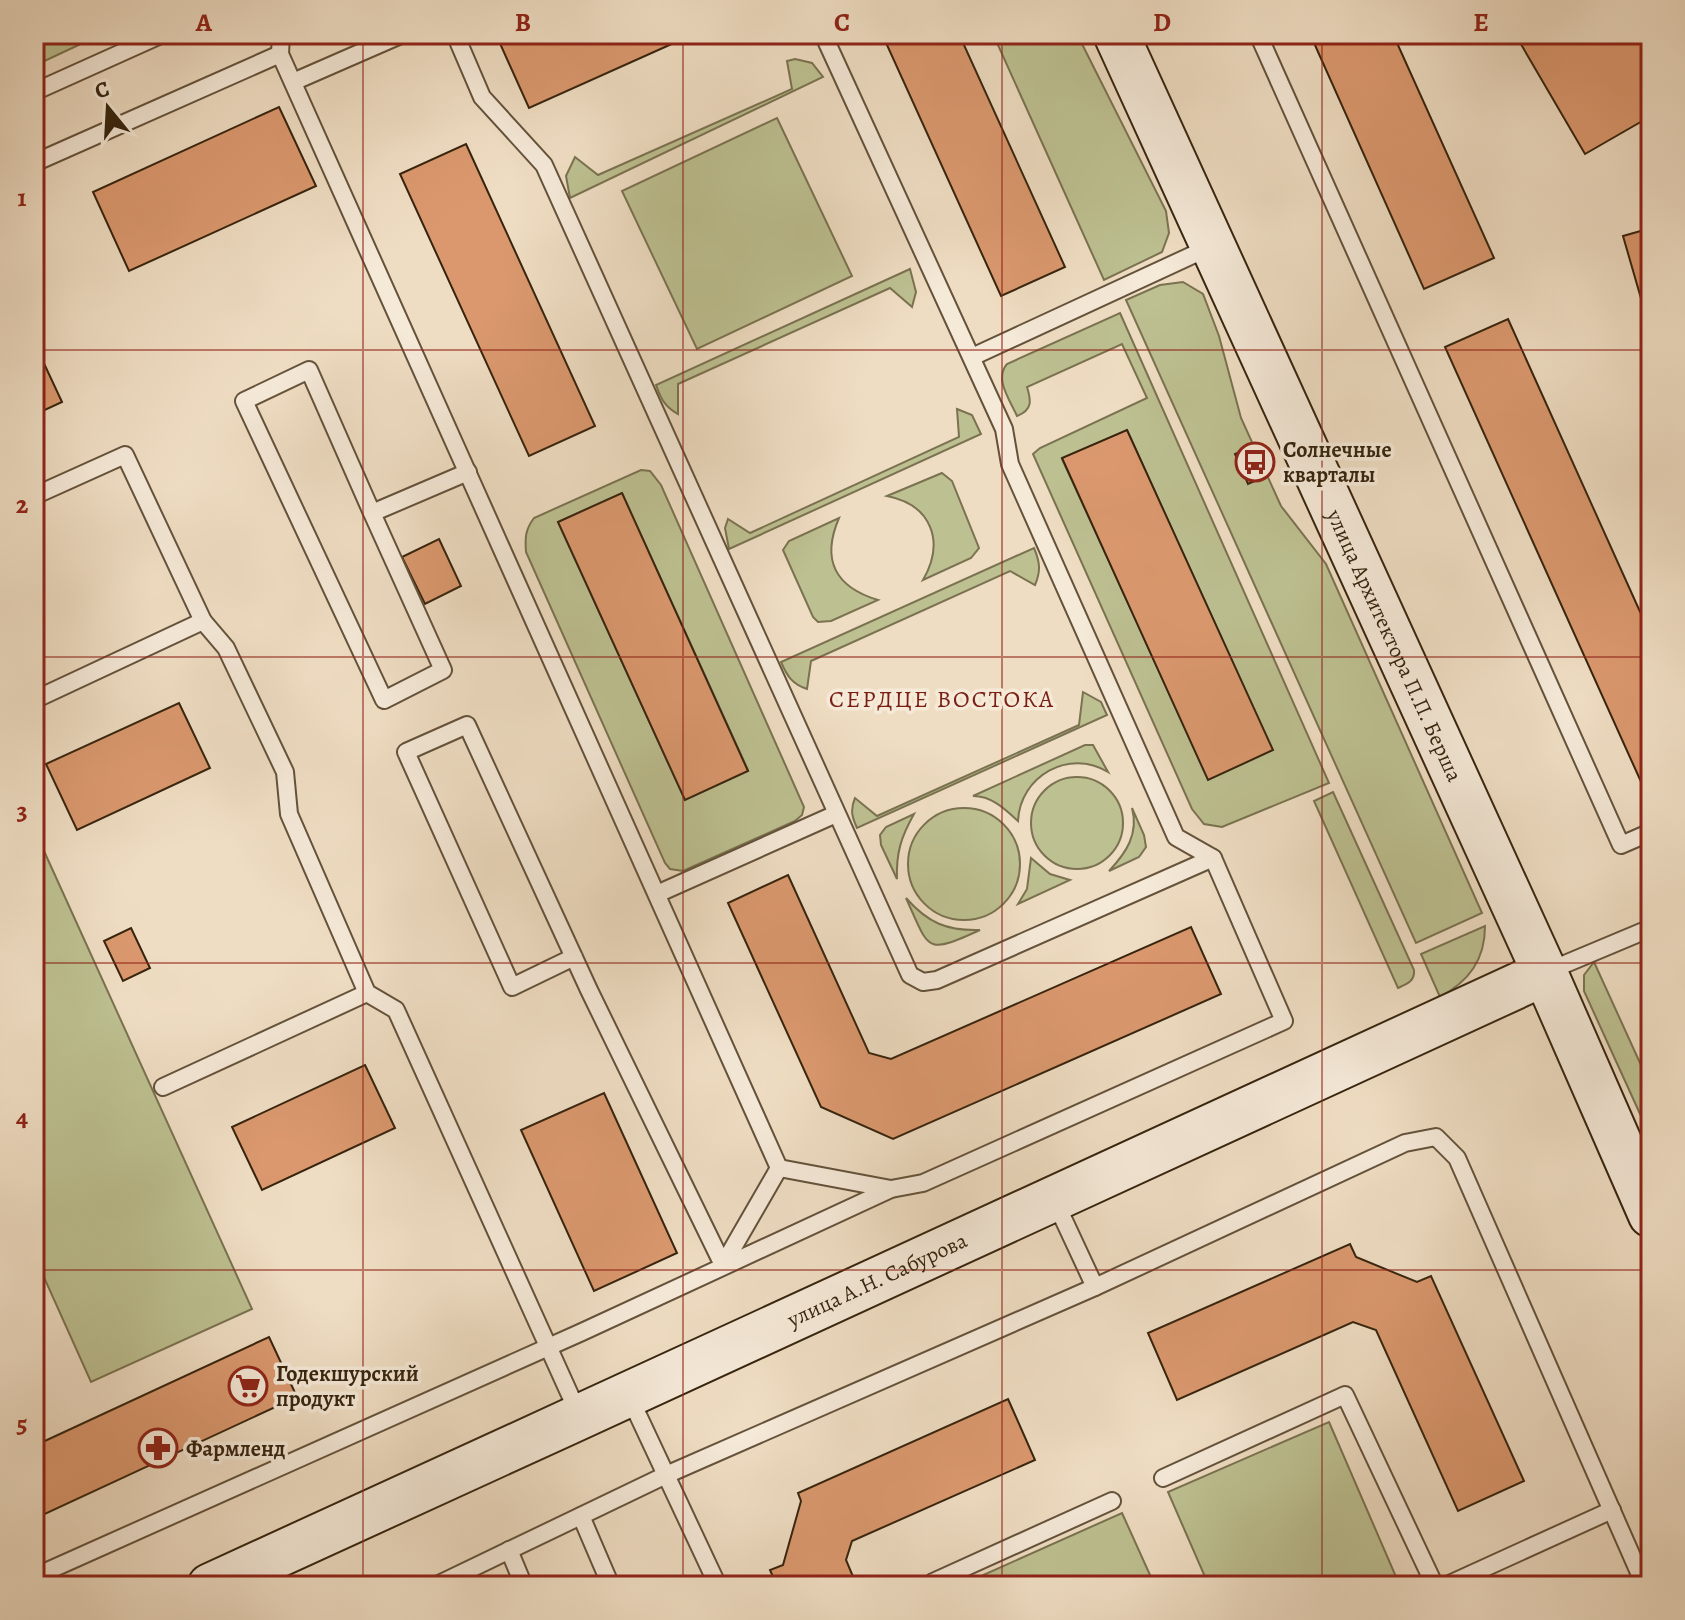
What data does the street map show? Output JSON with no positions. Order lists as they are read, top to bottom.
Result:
{
  "streets": {
    "street": ["улица Архитектора П.П. Берша", "улица А.Н. Сабурова"]
  },
  "crossings": [
    ["улица Архитектора П.П. Берша", "улица А.Н. Сабурова"]
  ],
  "districts": ["СЕРДЦЕ ВОСТОКА"],
  "places": {
    "bus stop": ["Солнечные кварталы"],
    "supermarket": ["Годекшурский продукт"],
    "pharmacy": ["Фармленд"]
  },
  "north": "top",
  "grid": {
    "columns": [
      "A",
      "B",
      "C",
      "D",
      "E"
    ],
    "rows": [
      "1",
      "2",
      "3",
      "4",
      "5"
    ]
  }
}
